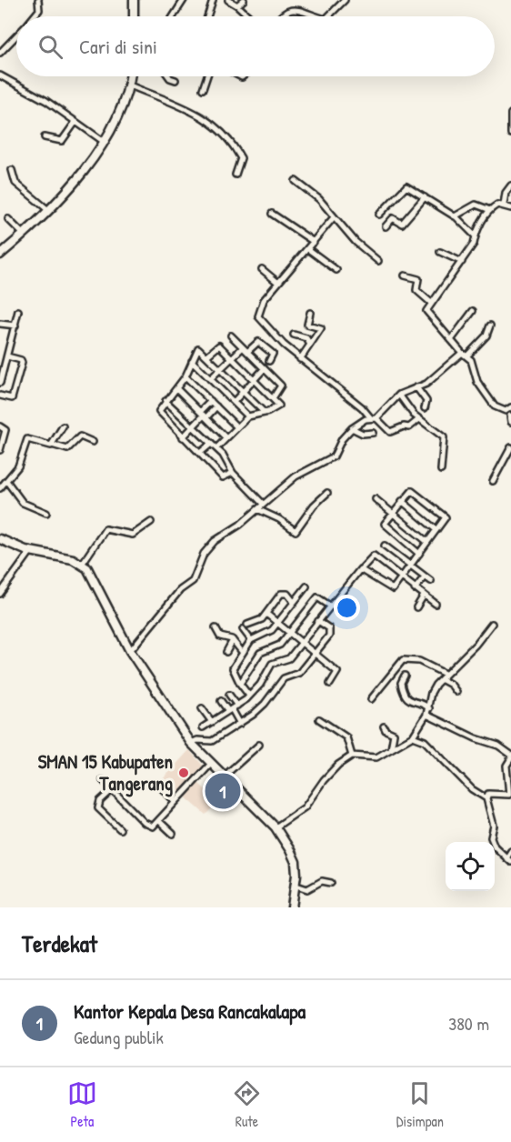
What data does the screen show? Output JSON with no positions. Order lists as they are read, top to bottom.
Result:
{
  "places": ["SMAN 15 Kabupaten Tangerang"],
  "page": {
    "search": "Cari di sini",
    "pins": "1",
    "heading": "Terdekat",
    "list": [
      {
        "mark": "1",
        "name": "Kantor Kepala Desa Rancakalapa",
        "note": "Gedung publik",
        "value": "380 m"
      }
    ],
    "nav": ["Peta", "Rute", "Disimpan"]
  }
}
